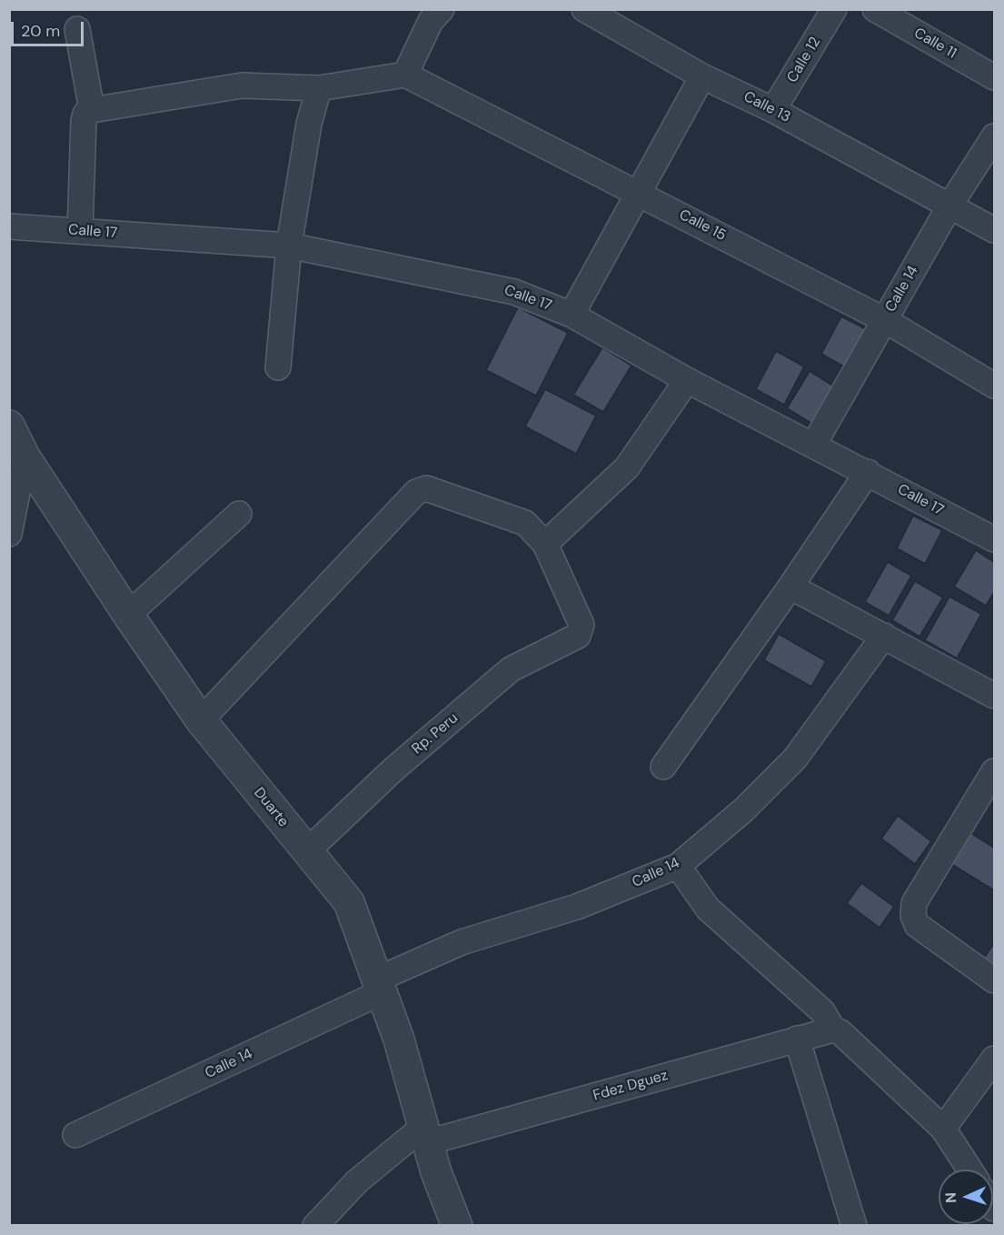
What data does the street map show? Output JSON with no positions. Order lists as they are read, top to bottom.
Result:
{
  "streets": {
    "street": [
      "Calle 11",
      "Calle 12",
      "Calle 13",
      "Calle 15",
      "Calle 17",
      "Calle 14",
      "Rp. Peru",
      "Duarte",
      "Fdez Dguez"
    ]
  },
  "crossings": [
    ["Calle 12", "Calle 13"],
    ["Calle 13", "Calle 14"],
    ["Calle 15", "Calle 14"],
    ["Calle 17", "Calle 14"],
    ["Calle 14", "Duarte"],
    ["Rp. Peru", "Duarte"],
    ["Duarte", "Fdez Dguez"]
  ],
  "scale_bar": "20 m",
  "north": "left"
}
